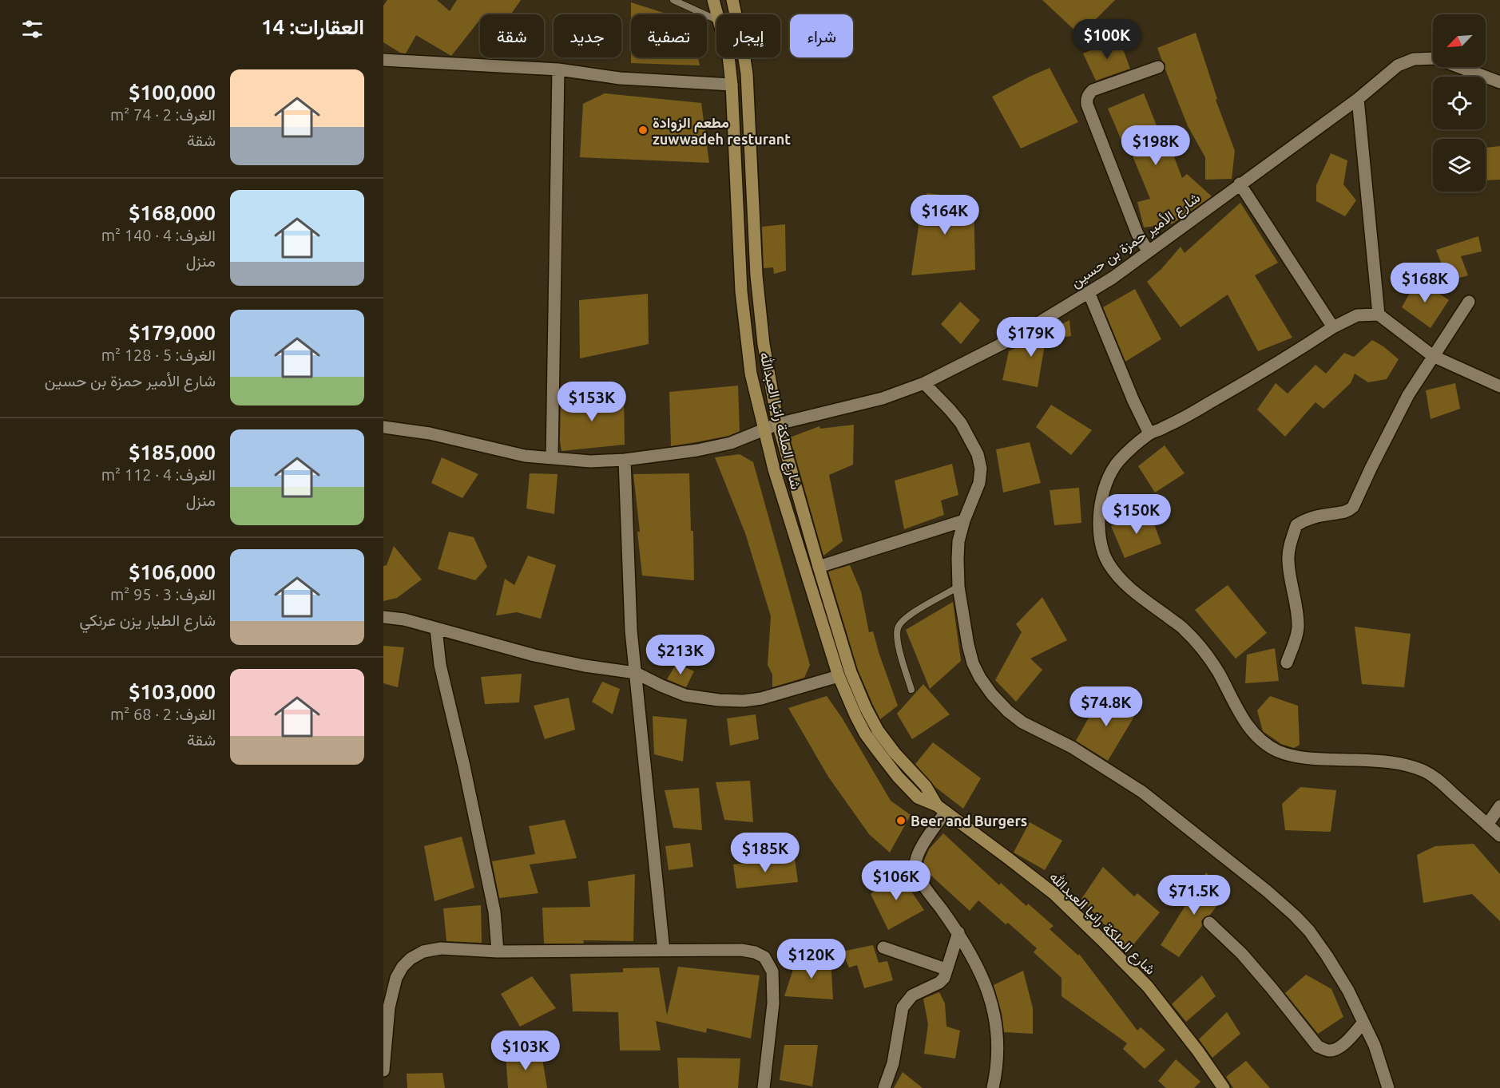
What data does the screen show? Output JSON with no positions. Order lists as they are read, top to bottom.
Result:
{
  "streets": {
    "main road": ["شارع الملكة رانيا العبدالله"],
    "street": ["شارع الأمير حمزة بن حسين"]
  },
  "crossings": [
    ["شارع الأمير حمزة بن حسين", "شارع الملكة رانيا العبدالله"]
  ],
  "places": ["مطعم الزوادة zuwwadeh resturant", "Beer and Burgers"],
  "north": "bottom left",
  "page": {
    "heading": "العقارات: 14",
    "chip": [
      "شراء",
      "إيجار",
      "تصفية",
      "جديد",
      "شقة"
    ],
    "price": [
      "$100K",
      "$198K",
      "$164K",
      "$168K",
      "$179K",
      "$153K",
      "$150K",
      "$213K",
      "$74.8K",
      "$185K",
      "$106K",
      "$71.5K",
      "$120K",
      "$103K"
    ],
    "list": [
      {
        "name": "$100,000",
        "note": "الغرف: 2 · 74 m² · شقة"
      },
      {
        "name": "$168,000",
        "note": "الغرف: 4 · 140 m² · منزل"
      },
      {
        "name": "$179,000",
        "note": "الغرف: 5 · 128 m² · شارع الأمير حمزة بن حسين"
      },
      {
        "name": "$185,000",
        "note": "الغرف: 4 · 112 m² · منزل"
      },
      {
        "name": "$106,000",
        "note": "الغرف: 3 · 95 m² · شارع الطيار يزن عرنكي"
      },
      {
        "name": "$103,000",
        "note": "الغرف: 2 · 68 m² · شقة"
      }
    ]
  }
}
